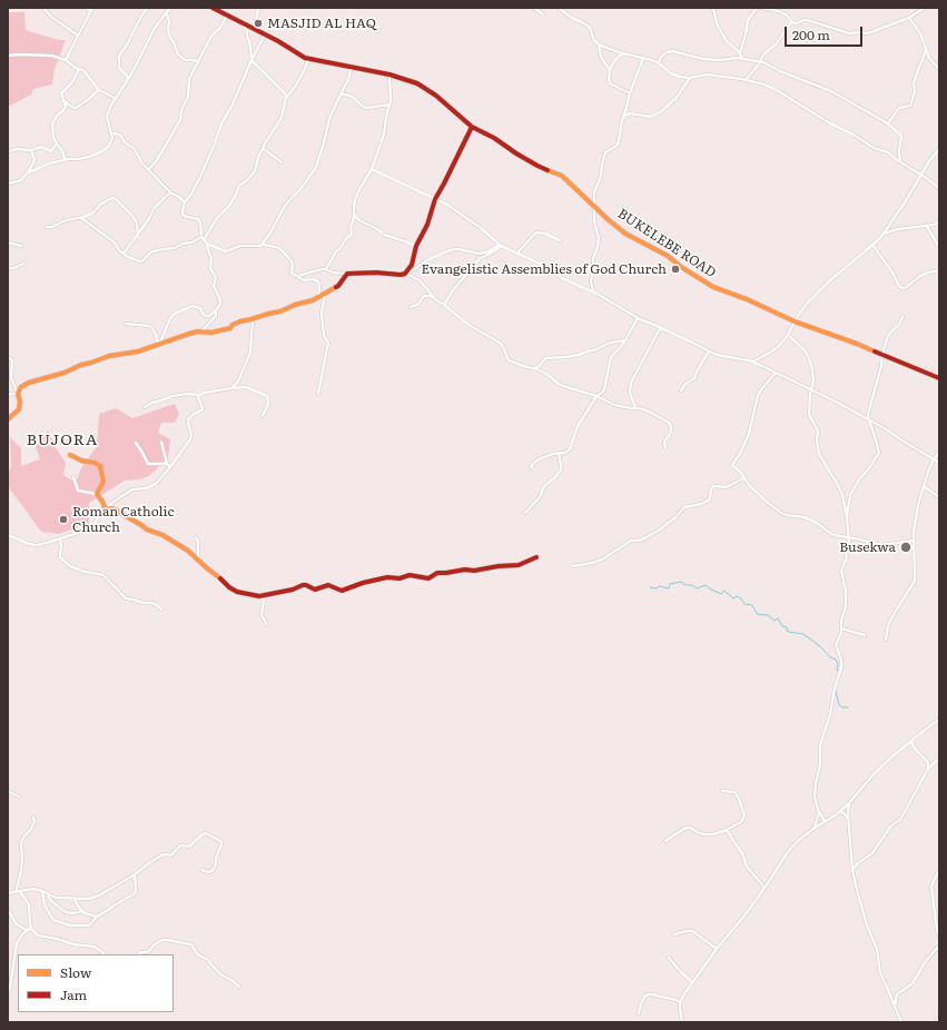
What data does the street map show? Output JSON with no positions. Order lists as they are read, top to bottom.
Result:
{
  "streets": {
    "street": ["BUKELEBE ROAD"]
  },
  "districts": ["BUJORA"],
  "places": [
    "MASJID AL HAQ",
    "Evangelistic Assemblies of God Church",
    "Roman Catholic Church",
    "Busekwa"
  ],
  "legend": ["Slow", "Jam"],
  "scale_bar": "200 m"
}
